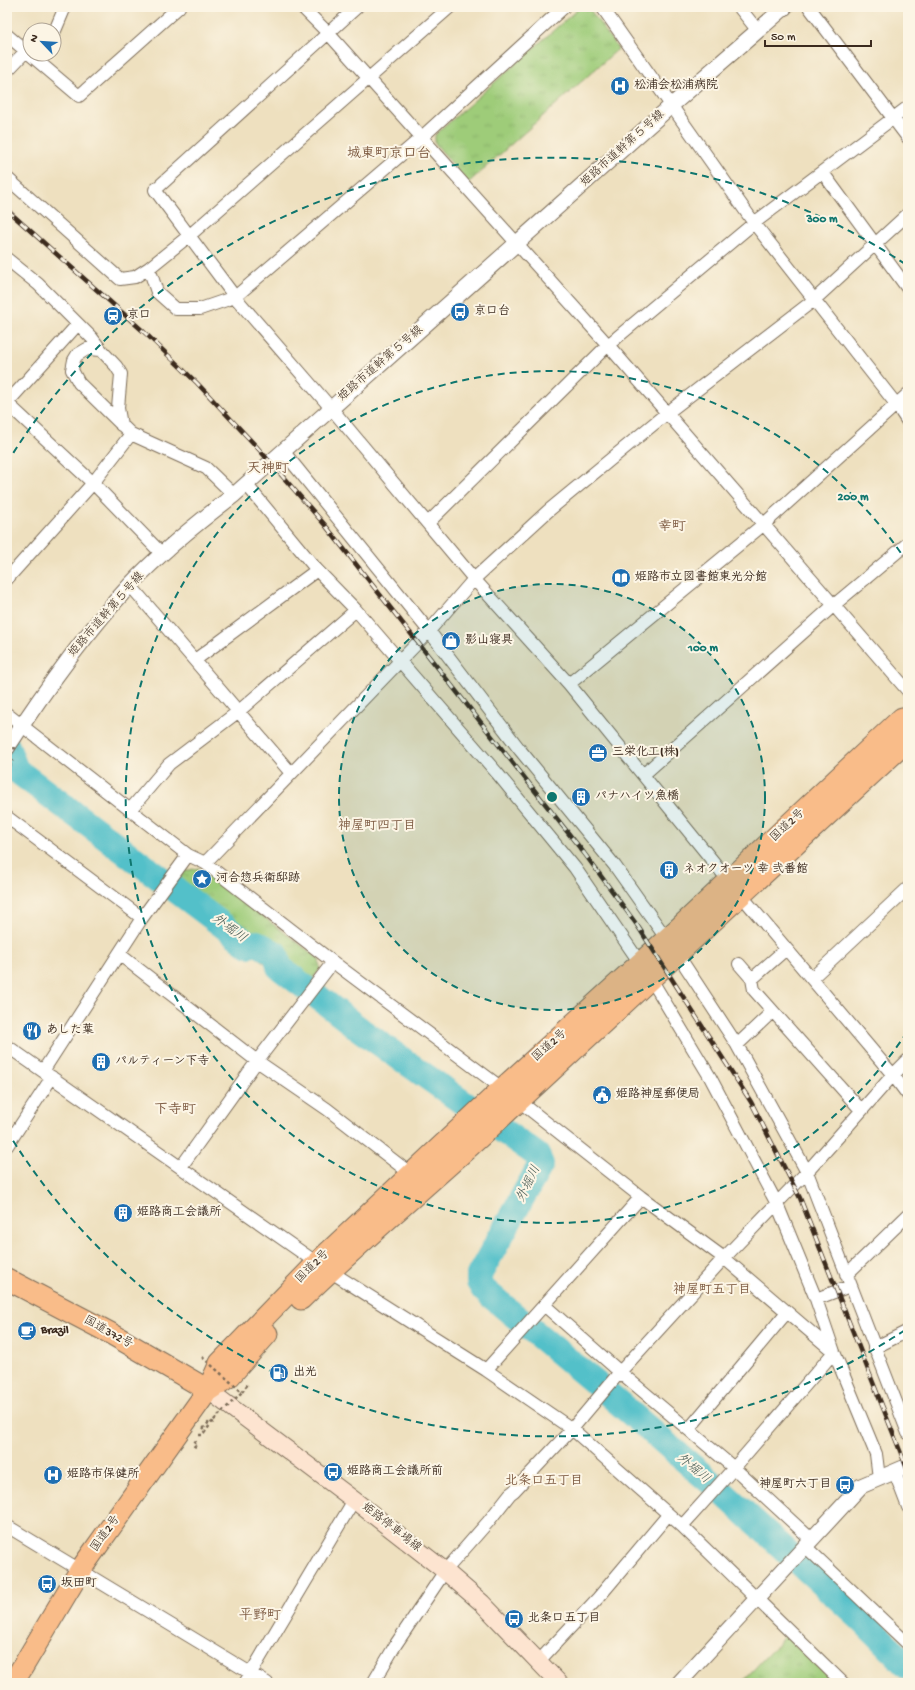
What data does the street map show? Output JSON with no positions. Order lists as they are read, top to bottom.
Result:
{
  "streets": {
    "highway": ["国道2号", "国道372号"],
    "main road": ["姫路停車場線"],
    "street": ["姫路市道幹第５号線"]
  },
  "crossings": [
    ["国道2号", "国道372号"],
    ["国道2号", "姫路停車場線"],
    ["国道372号", "姫路停車場線"]
  ],
  "districts": [
    "城東町京口台",
    "天神町",
    "幸町",
    "神屋町四丁目",
    "下寺町",
    "神屋町五丁目",
    "北条口五丁目",
    "平野町"
  ],
  "water": ["外堀川"],
  "places": {
    "hospital": ["松浦会松浦病院", "姫路市保健所"],
    "bus stop": [
      "京口台",
      "姫路商工会議所前",
      "神屋町六丁目",
      "坂田町",
      "北条口五丁目"
    ],
    "station": ["京口"],
    "library": ["姫路市立図書館東光分館"],
    "shop": ["影山寝具"],
    "office": ["三栄化工(株)"],
    "building": [
      "パナハイツ魚橋",
      "ネオクオーツ 幸 弐番館",
      "パルティーン下寺",
      "姫路商工会議所"
    ],
    "place": ["河合惣兵衛邸跡"],
    "restaurant": ["あした葉"],
    "public building": ["姫路神屋郵便局"],
    "cafe": ["Brazil"],
    "fuel station": ["出光"]
  },
  "scale_bar": "50 m",
  "north": "top left",
  "rings": ["300 m", "200 m", "100 m"]
}
